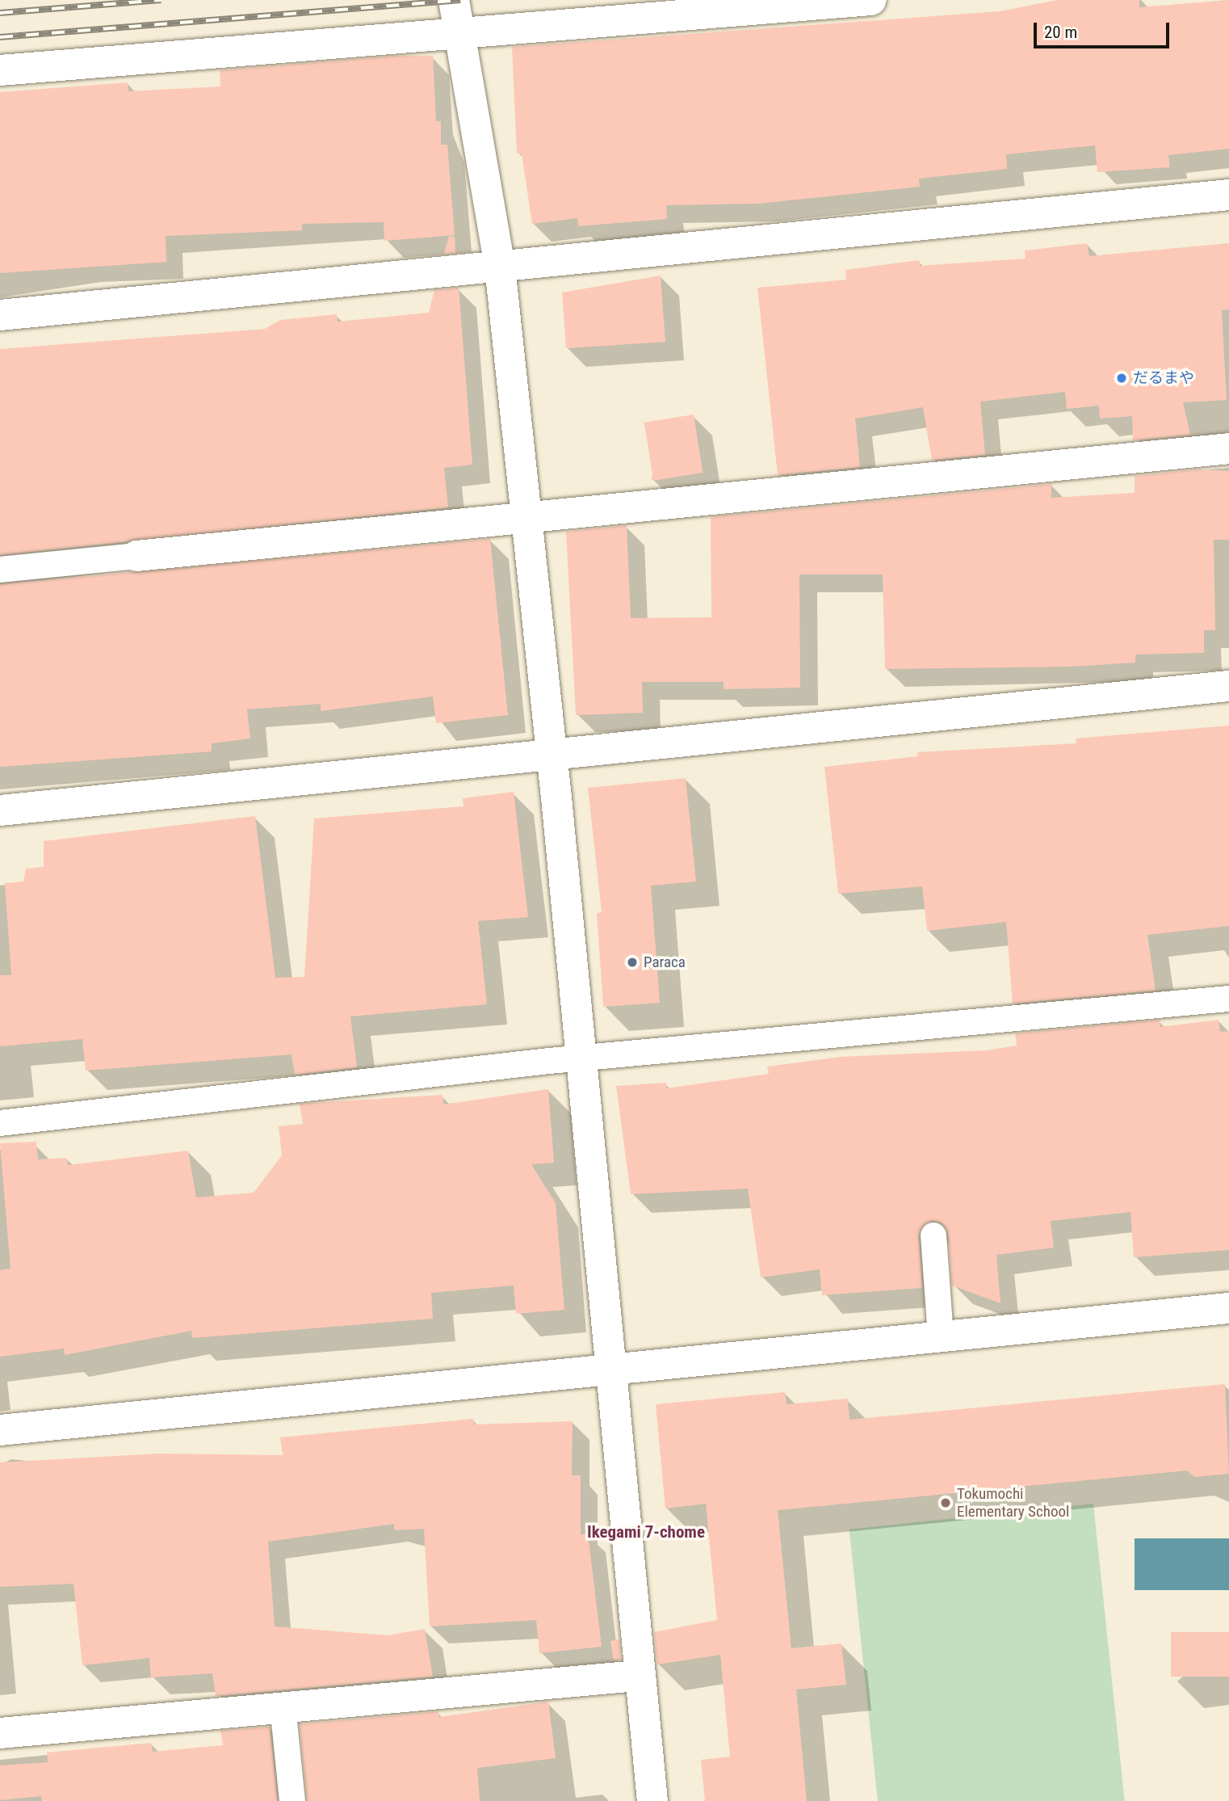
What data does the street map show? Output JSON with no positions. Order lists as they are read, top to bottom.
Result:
{
  "districts": ["Ikegami 7-chome"],
  "places": ["だるまや", "Paraca", "Tokumochi Elementary School"],
  "scale_bar": "20 m"
}
